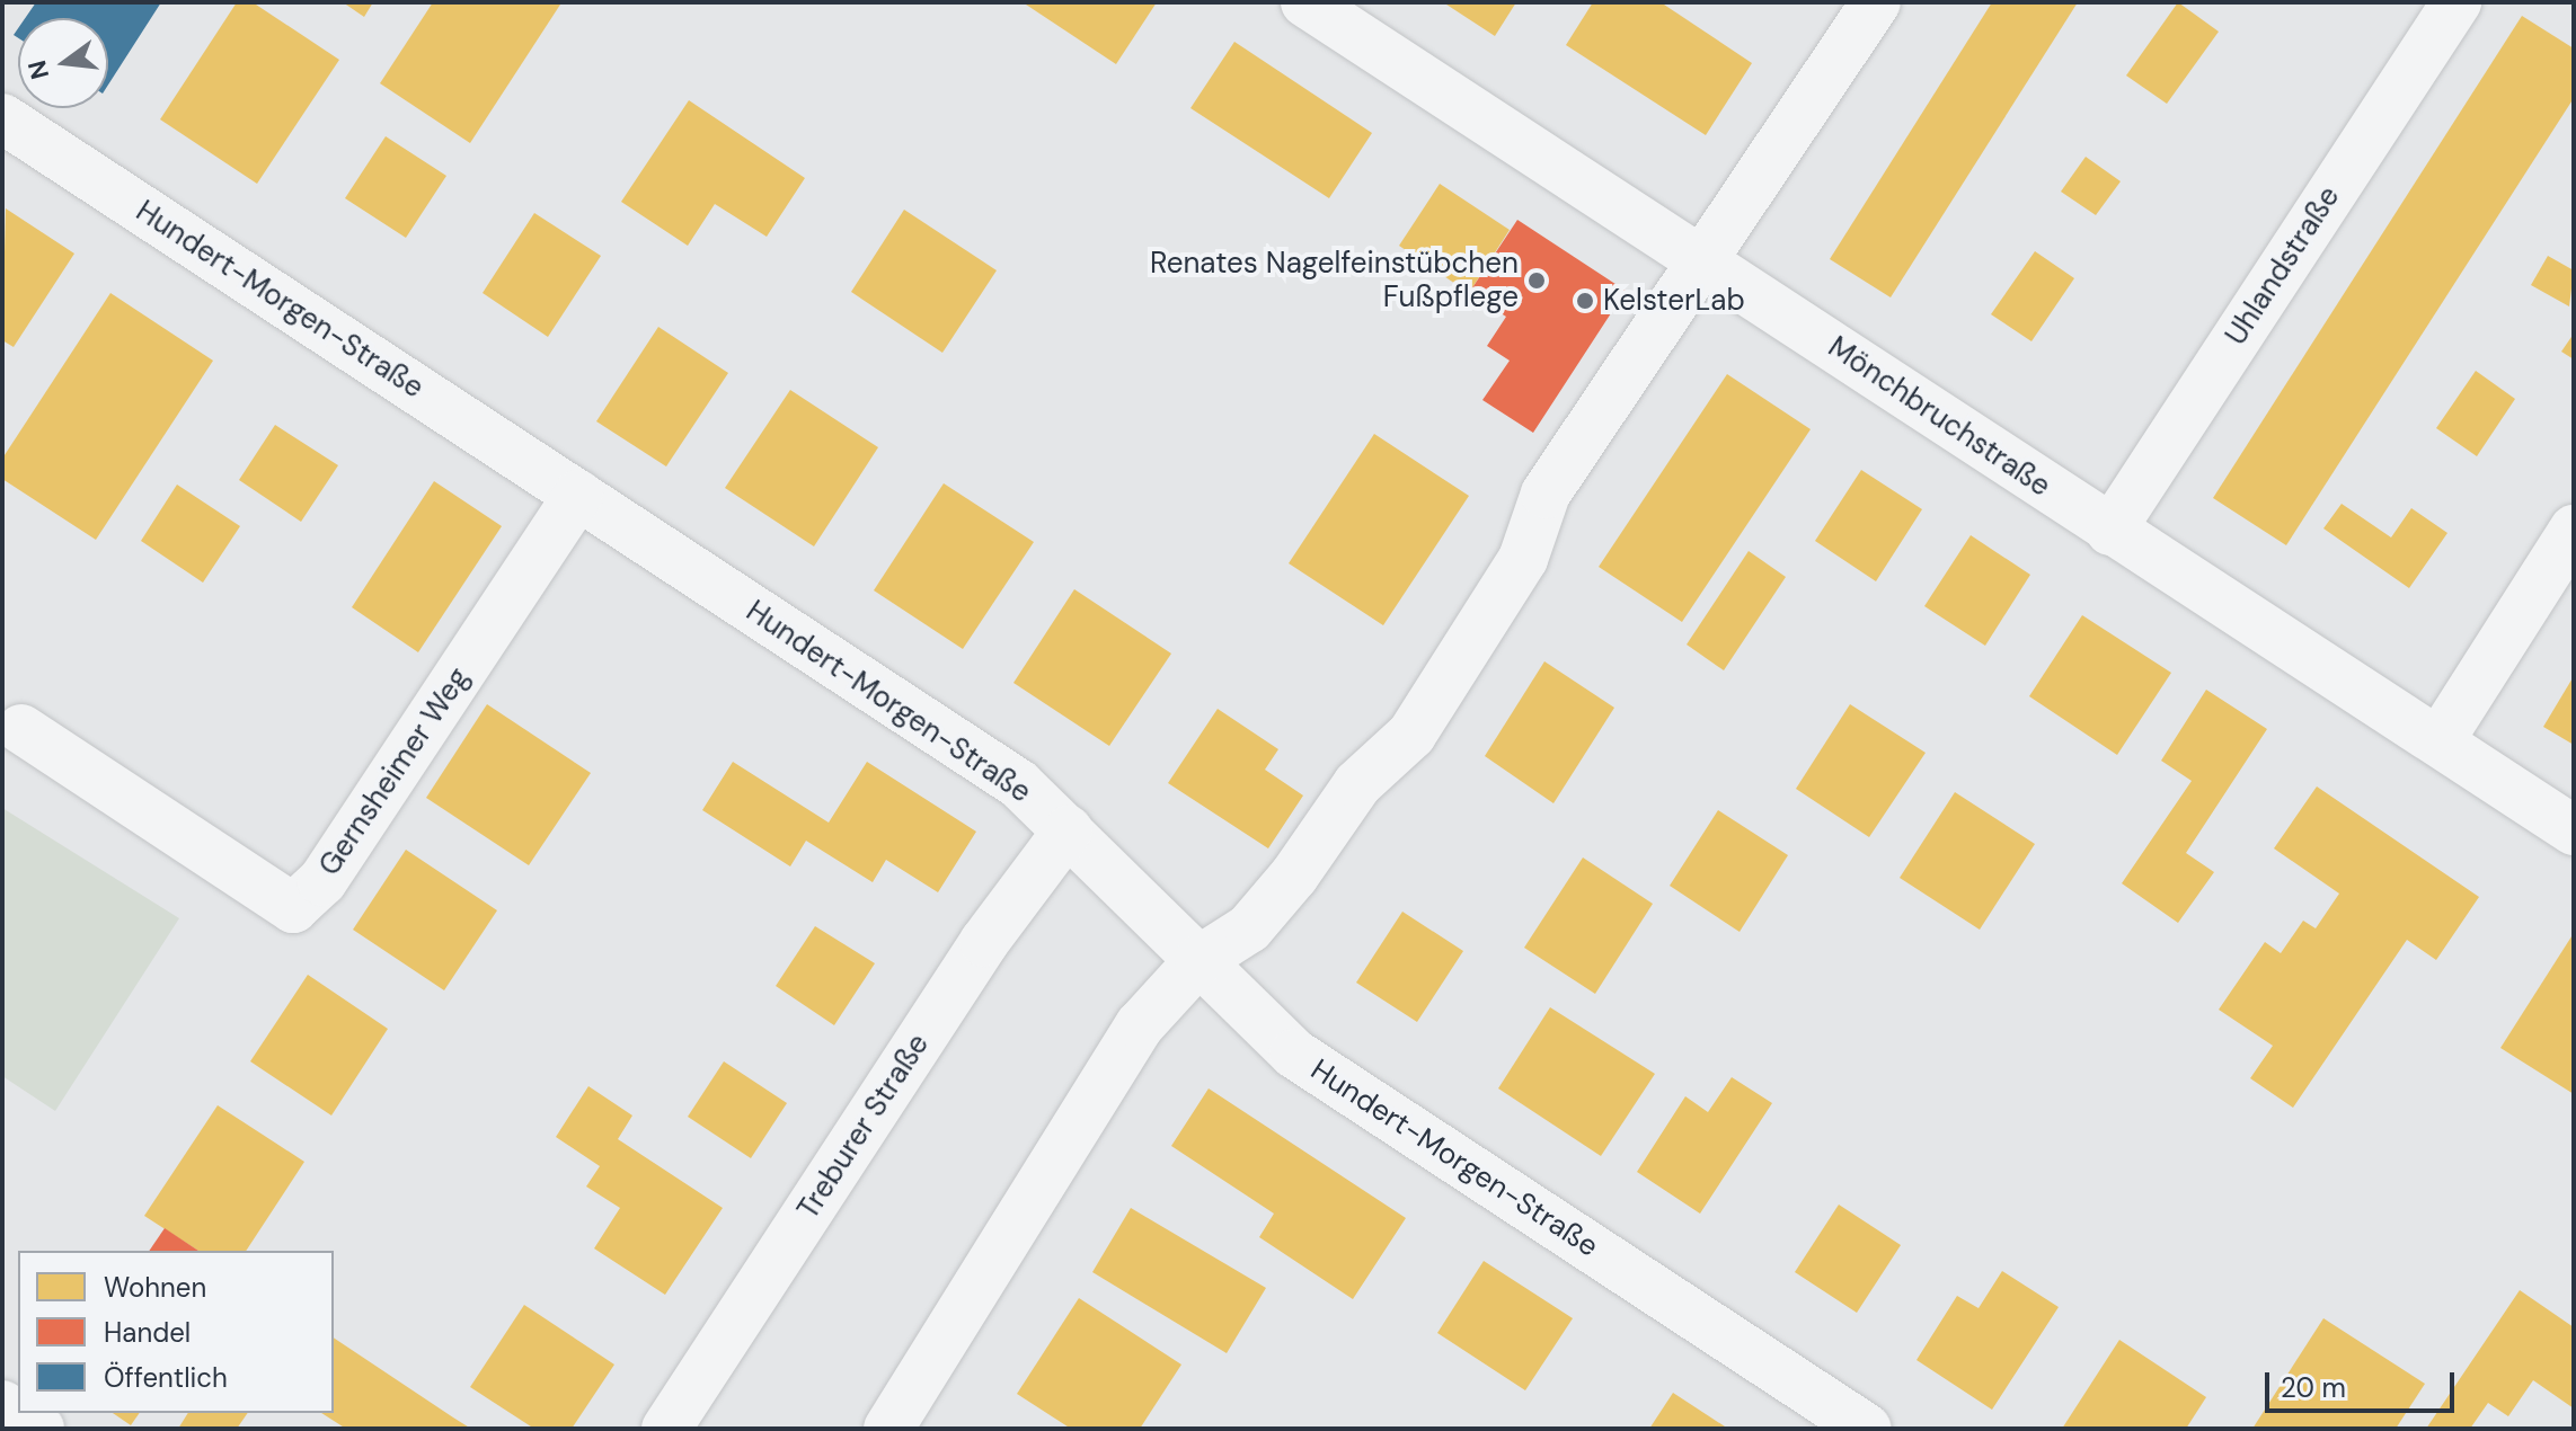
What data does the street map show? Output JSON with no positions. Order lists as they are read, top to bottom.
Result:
{
  "streets": {
    "street": [
      "Uhlandstraße",
      "Hundert-Morgen-Straße",
      "Mönchbruchstraße",
      "Gernsheimer Weg",
      "Treburer Straße"
    ]
  },
  "crossings": [
    ["Uhlandstraße", "Mönchbruchstraße"],
    ["Hundert-Morgen-Straße", "Gernsheimer Weg"],
    ["Hundert-Morgen-Straße", "Treburer Straße"]
  ],
  "places": ["Renates Nagelfeinstübchen Fußpflege", "KelsterLab"],
  "legend": ["Wohnen", "Handel", "Öffentlich"],
  "scale_bar": "20 m",
  "north": "left"
}
